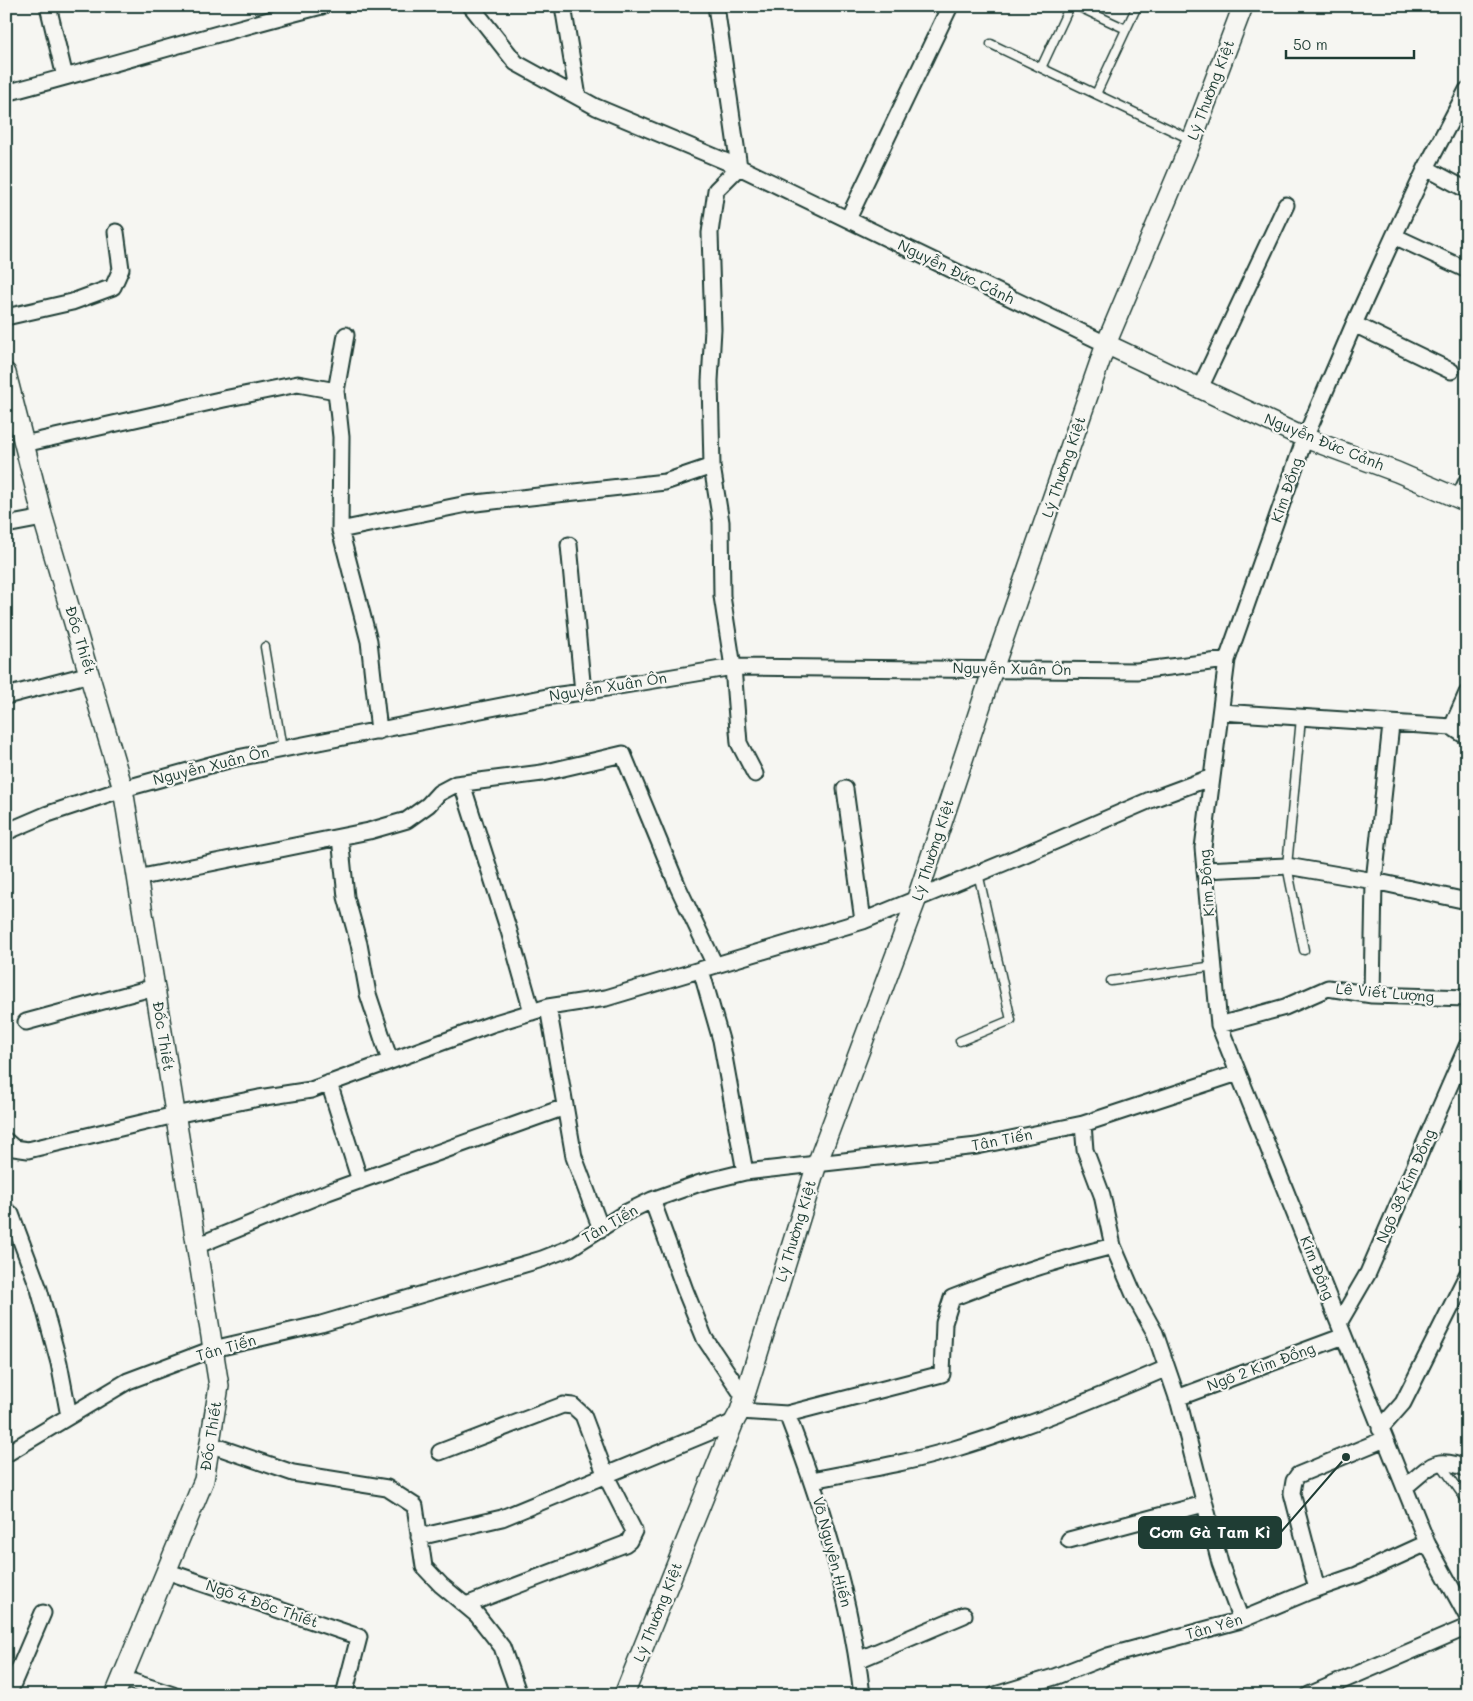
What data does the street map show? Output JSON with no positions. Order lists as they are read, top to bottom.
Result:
{
  "streets": {
    "street": [
      "Lý Thường Kiệt",
      "Nguyễn Đức Cảnh",
      "Kim Đồng",
      "Đốc Thiết",
      "Nguyễn Xuân Ôn",
      "Lê Viết Lượng",
      "Tân Tiến",
      "Ngõ 38 Kim Đồng",
      "Ngõ 2 Kim Đồng",
      "Võ Nguyên Hiến",
      "Ngõ 4 Đốc Thiết",
      "Tân Yên"
    ]
  },
  "crossings": [
    ["Lý Thường Kiệt", "Nguyễn Đức Cảnh"],
    ["Lý Thường Kiệt", "Nguyễn Xuân Ôn"],
    ["Lý Thường Kiệt", "Tân Tiến"],
    ["Nguyễn Đức Cảnh", "Kim Đồng"],
    ["Kim Đồng", "Nguyễn Xuân Ôn"],
    ["Kim Đồng", "Lê Viết Lượng"],
    ["Kim Đồng", "Tân Tiến"],
    ["Kim Đồng", "Ngõ 38 Kim Đồng"],
    ["Kim Đồng", "Ngõ 2 Kim Đồng"],
    ["Kim Đồng", "Tân Yên"],
    ["Đốc Thiết", "Nguyễn Xuân Ôn"],
    ["Đốc Thiết", "Tân Tiến"],
    ["Đốc Thiết", "Ngõ 4 Đốc Thiết"],
    ["Ngõ 38 Kim Đồng", "Ngõ 2 Kim Đồng"]
  ],
  "places": ["Cơm Gà Tam Kì"],
  "scale_bar": "50 m"
}
